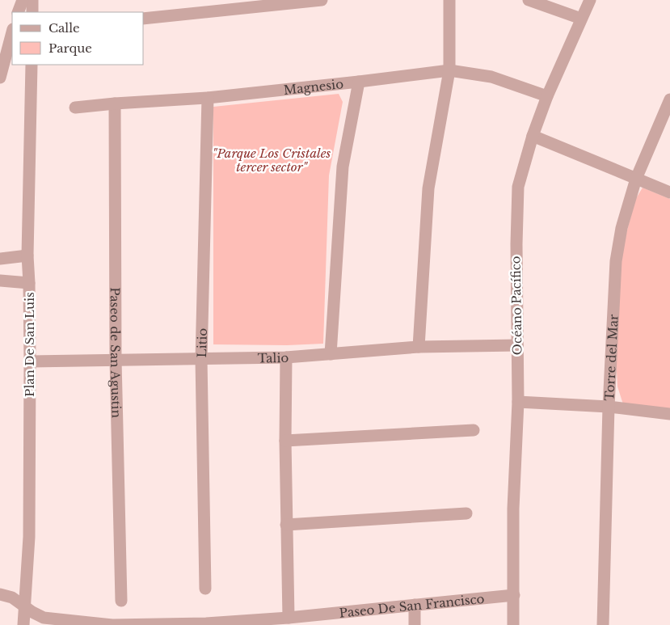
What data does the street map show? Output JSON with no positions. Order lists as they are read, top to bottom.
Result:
{
  "streets": {
    "street": [
      "Magnesio",
      "Océano Pacífico",
      "Litio",
      "Plan De San Luis",
      "Paseo de San Agustin",
      "Talio",
      "Torre del Mar",
      "Paseo De San Francisco"
    ]
  },
  "crossings": [
    ["Magnesio", "Océano Pacífico"],
    ["Magnesio", "Litio"],
    ["Magnesio", "Paseo de San Agustin"],
    ["Océano Pacífico", "Talio"],
    ["Océano Pacífico", "Paseo De San Francisco"],
    ["Litio", "Talio"],
    ["Plan De San Luis", "Talio"],
    ["Plan De San Luis", "Paseo De San Francisco"],
    ["Paseo de San Agustin", "Talio"]
  ],
  "parks": ["\"Parque Los Cristales tercer sector\""],
  "legend": ["Calle", "Parque"]
}
